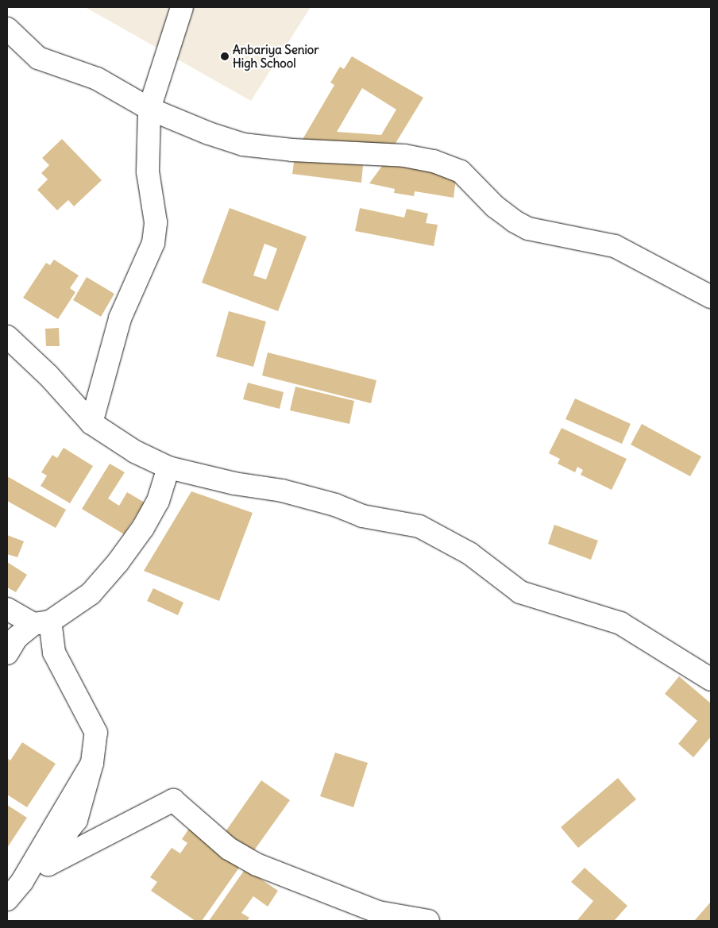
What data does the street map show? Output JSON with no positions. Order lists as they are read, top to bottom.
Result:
{
  "places": ["Anbariya Senior High School"]
}
